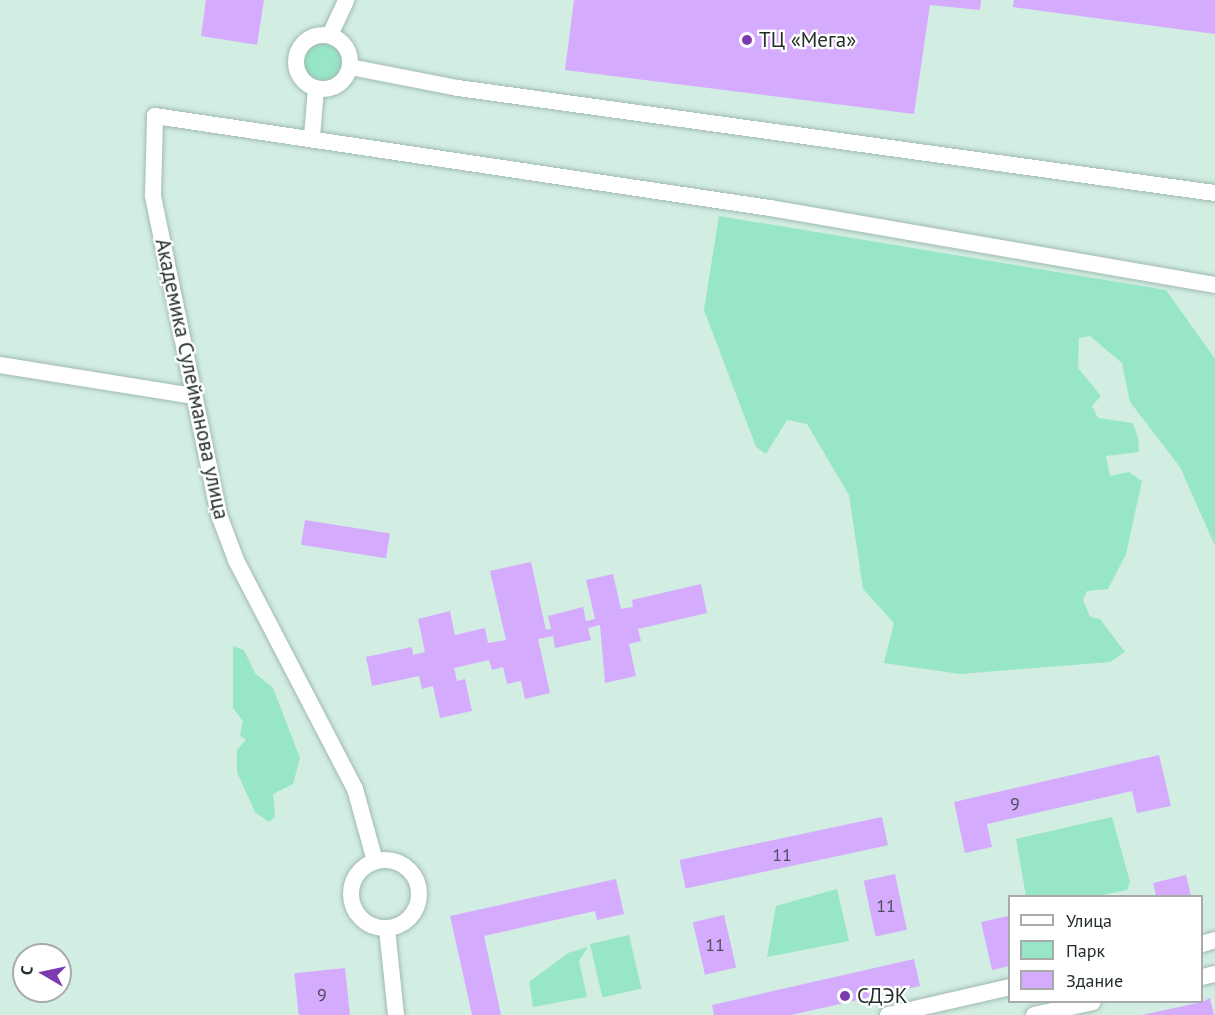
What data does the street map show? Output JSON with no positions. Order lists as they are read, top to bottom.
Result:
{
  "streets": {
    "street": ["Академика Сулейманова улица"]
  },
  "places": ["ТЦ «Мега»", "СДЭК"],
  "house_numbers": [
    "9",
    "11",
    "11",
    "11",
    "9"
  ],
  "legend": ["Улица", "Парк", "Здание"],
  "north": "left"
}
